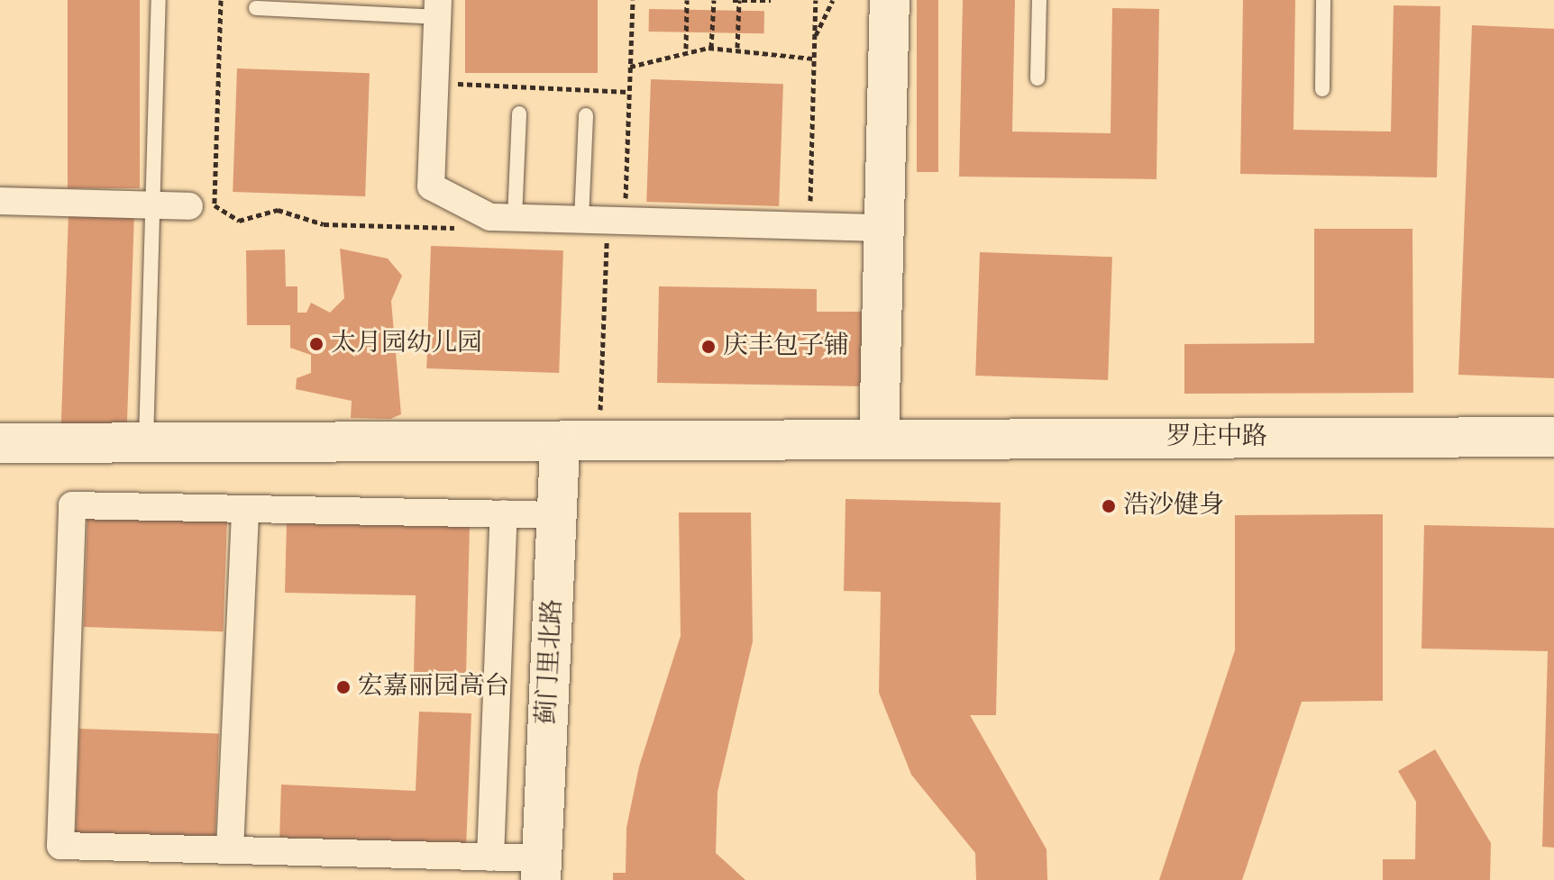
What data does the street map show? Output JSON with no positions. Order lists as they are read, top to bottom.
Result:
{
  "streets": {
    "street": ["罗庄中路", "蓟门里北路"]
  },
  "crossings": [
    ["罗庄中路", "蓟门里北路"]
  ],
  "places": [
    "太月园幼儿园",
    "庆丰包子铺",
    "浩沙健身",
    "宏嘉丽园高台"
  ]
}
